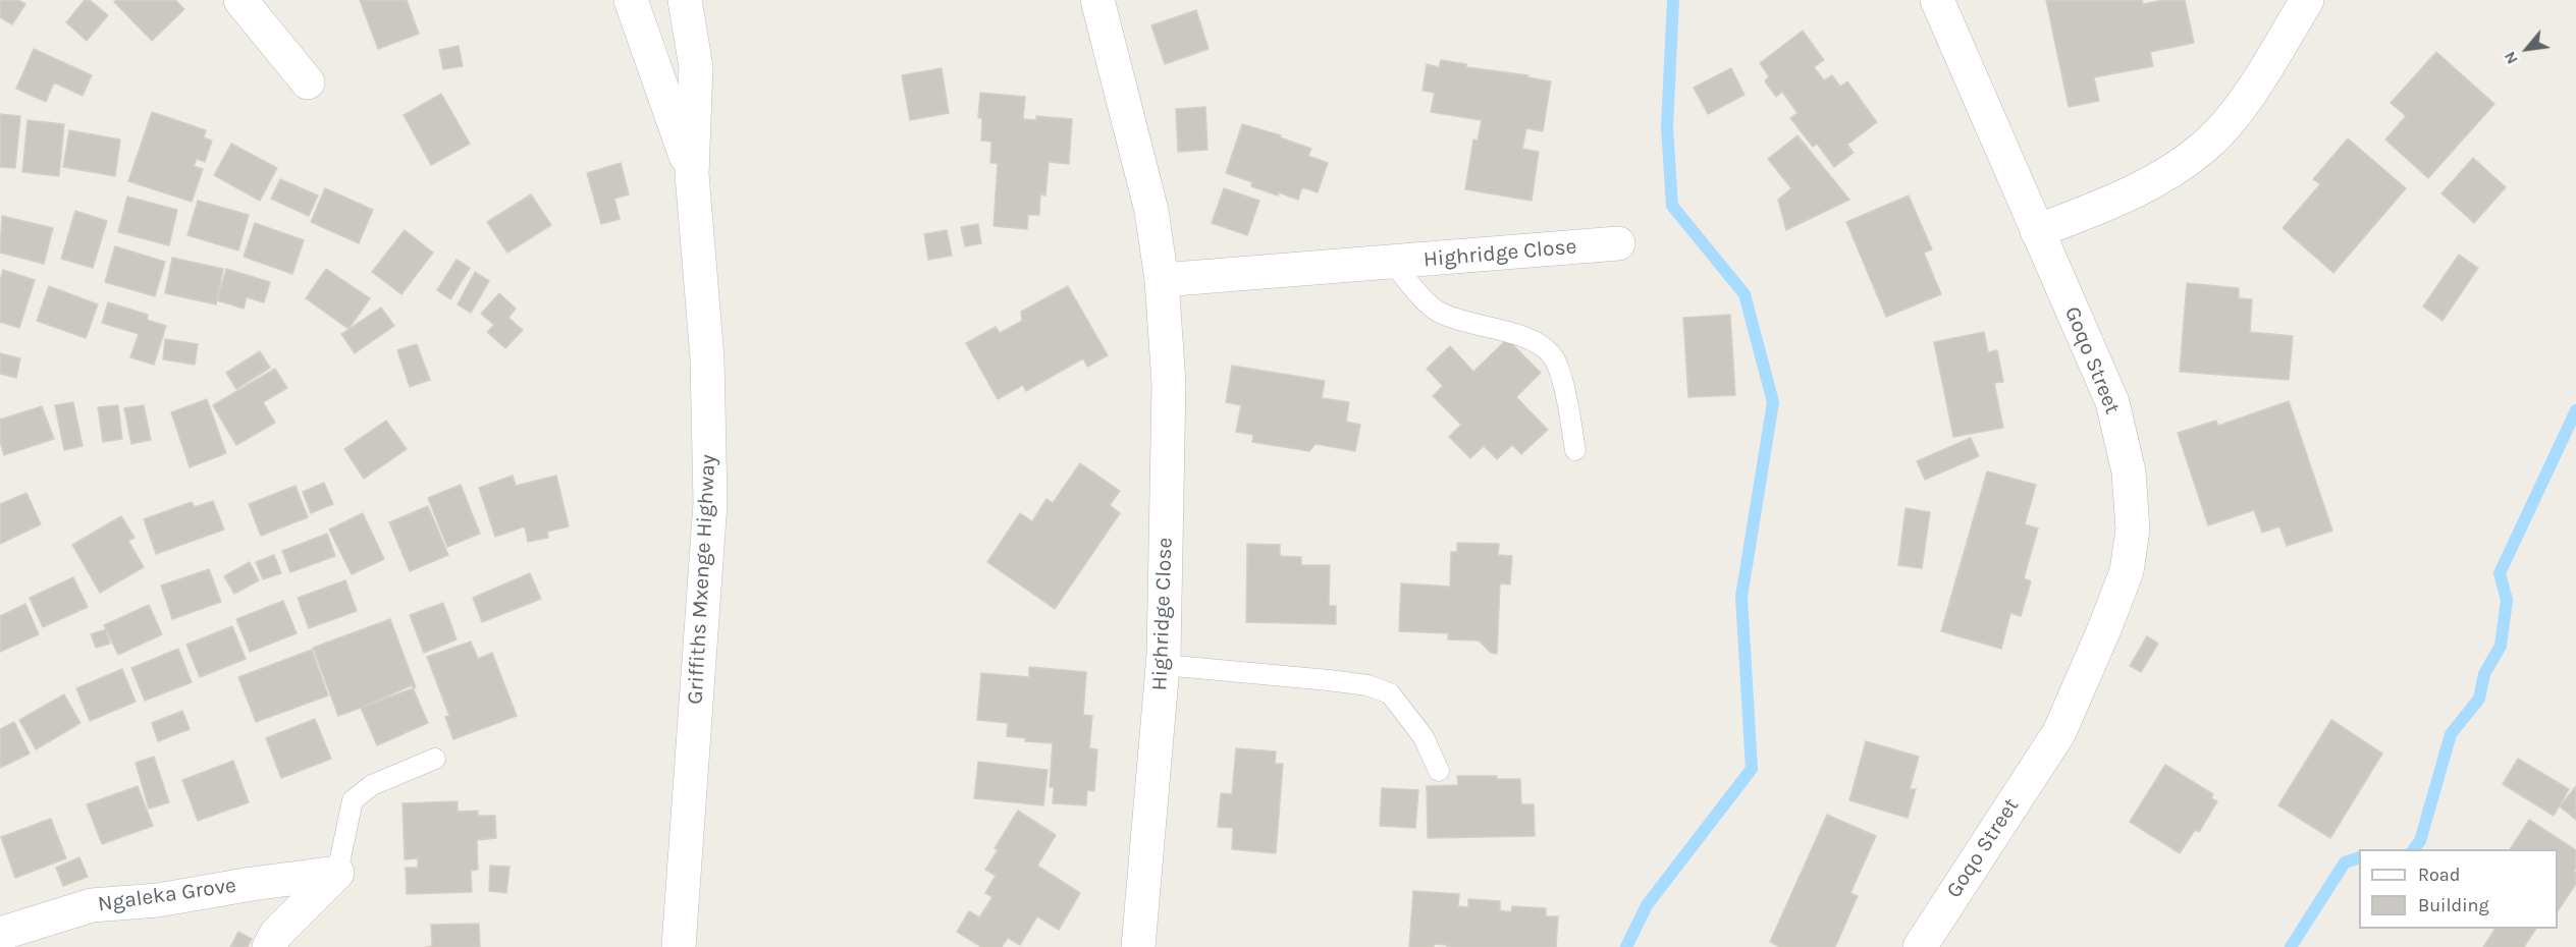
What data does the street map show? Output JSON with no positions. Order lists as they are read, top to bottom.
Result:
{
  "streets": {
    "street": [
      "Highridge Close",
      "Goqo Street",
      "Griffiths Mxenge Highway",
      "Ngaleka Grove"
    ]
  },
  "legend": ["Road", "Building"],
  "north": "bottom left"
}
